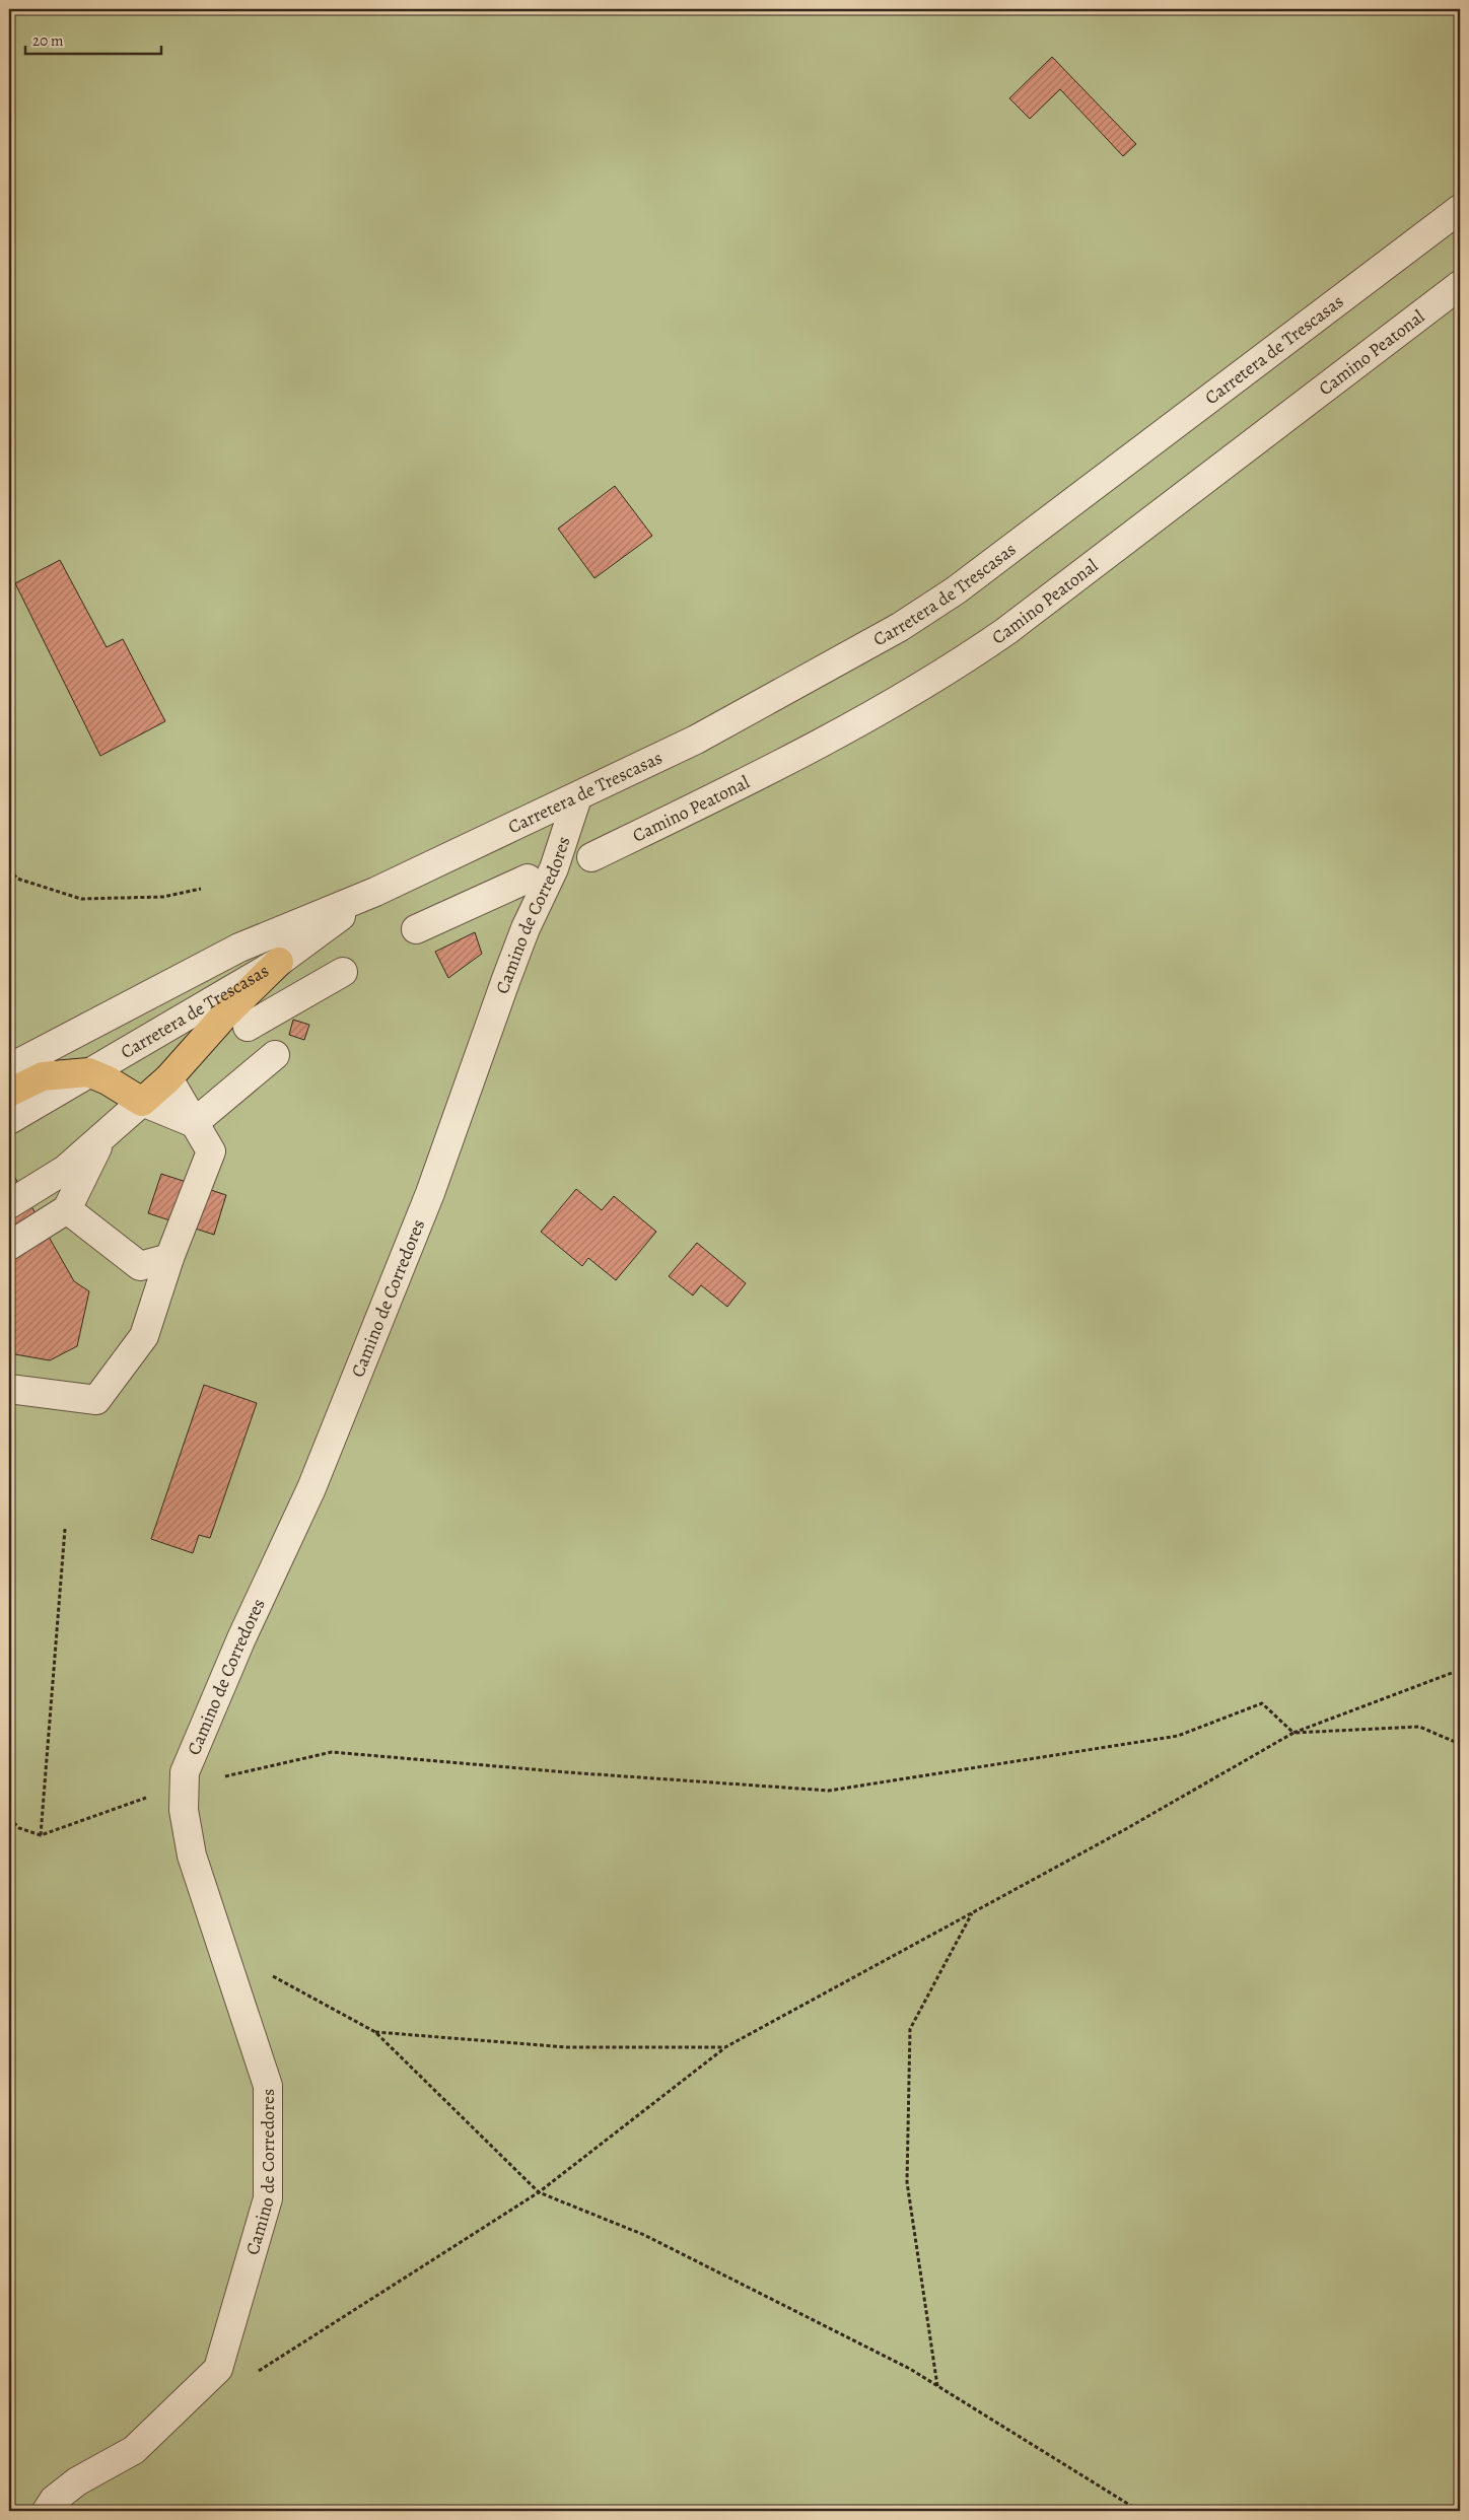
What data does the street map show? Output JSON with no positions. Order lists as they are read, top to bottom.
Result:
{
  "streets": {
    "street": ["Carretera de Trescasas", "Camino Peatonal", "Camino de Corredores"]
  },
  "crossings": [
    ["Carretera de Trescasas", "Camino de Corredores"]
  ],
  "scale_bar": "20 m"
}
